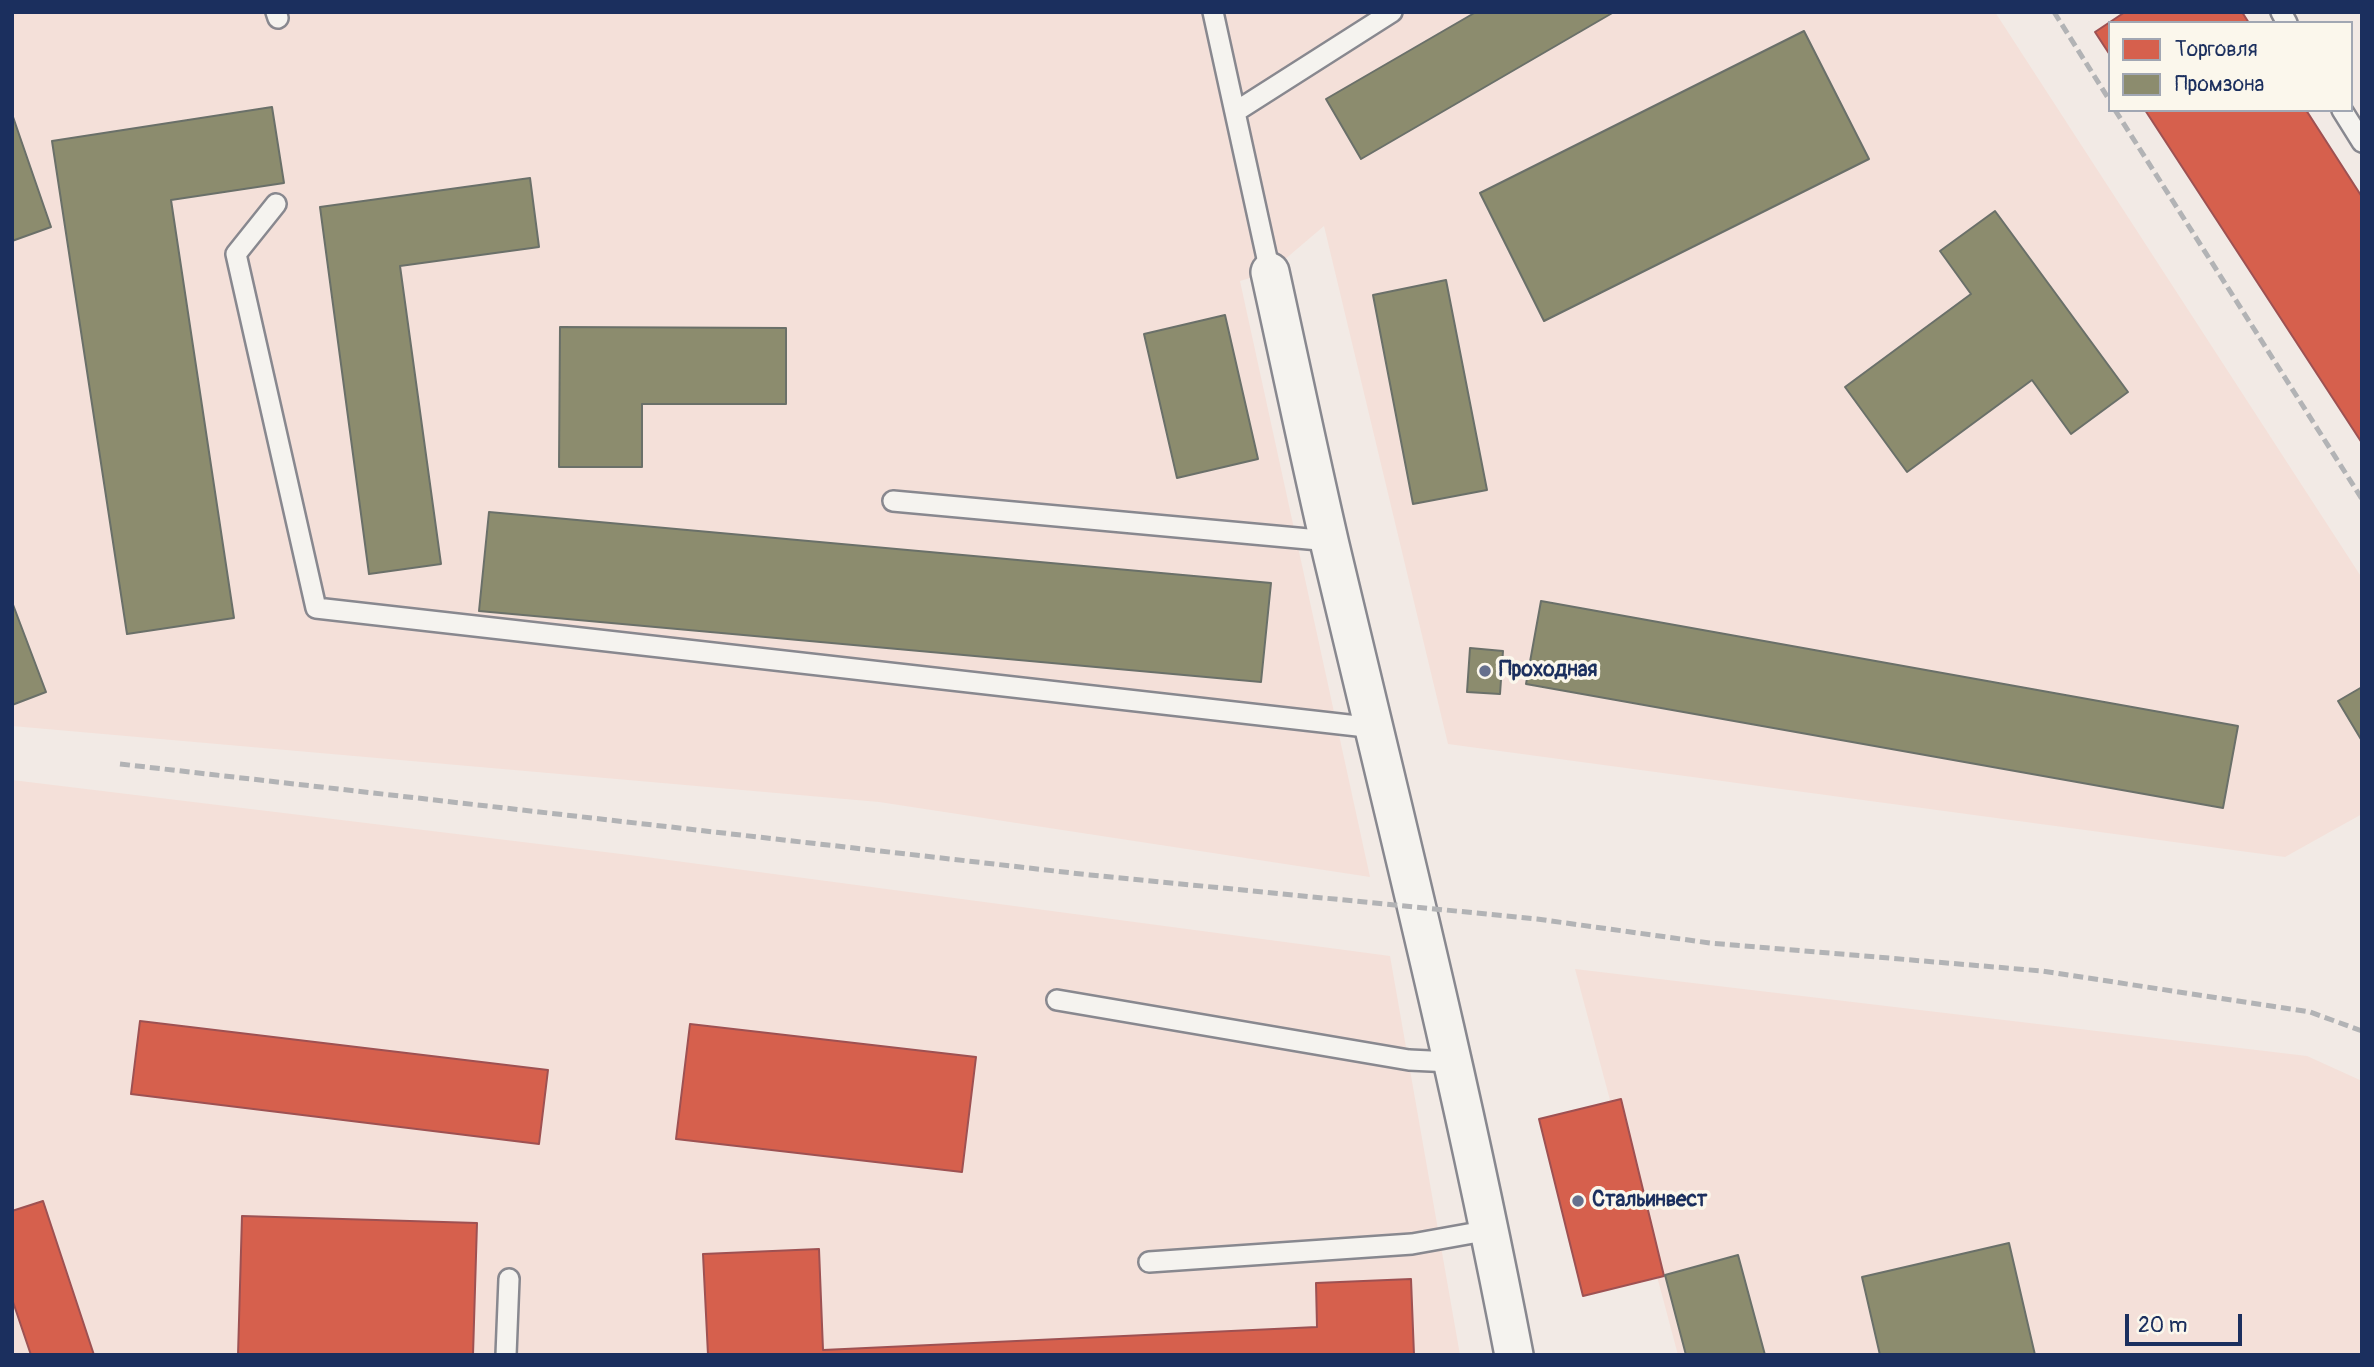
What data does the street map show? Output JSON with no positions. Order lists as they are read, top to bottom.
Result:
{
  "places": ["Проходная", "Стальинвест"],
  "legend": ["Торговля", "Промзона"],
  "scale_bar": "20 m"
}
